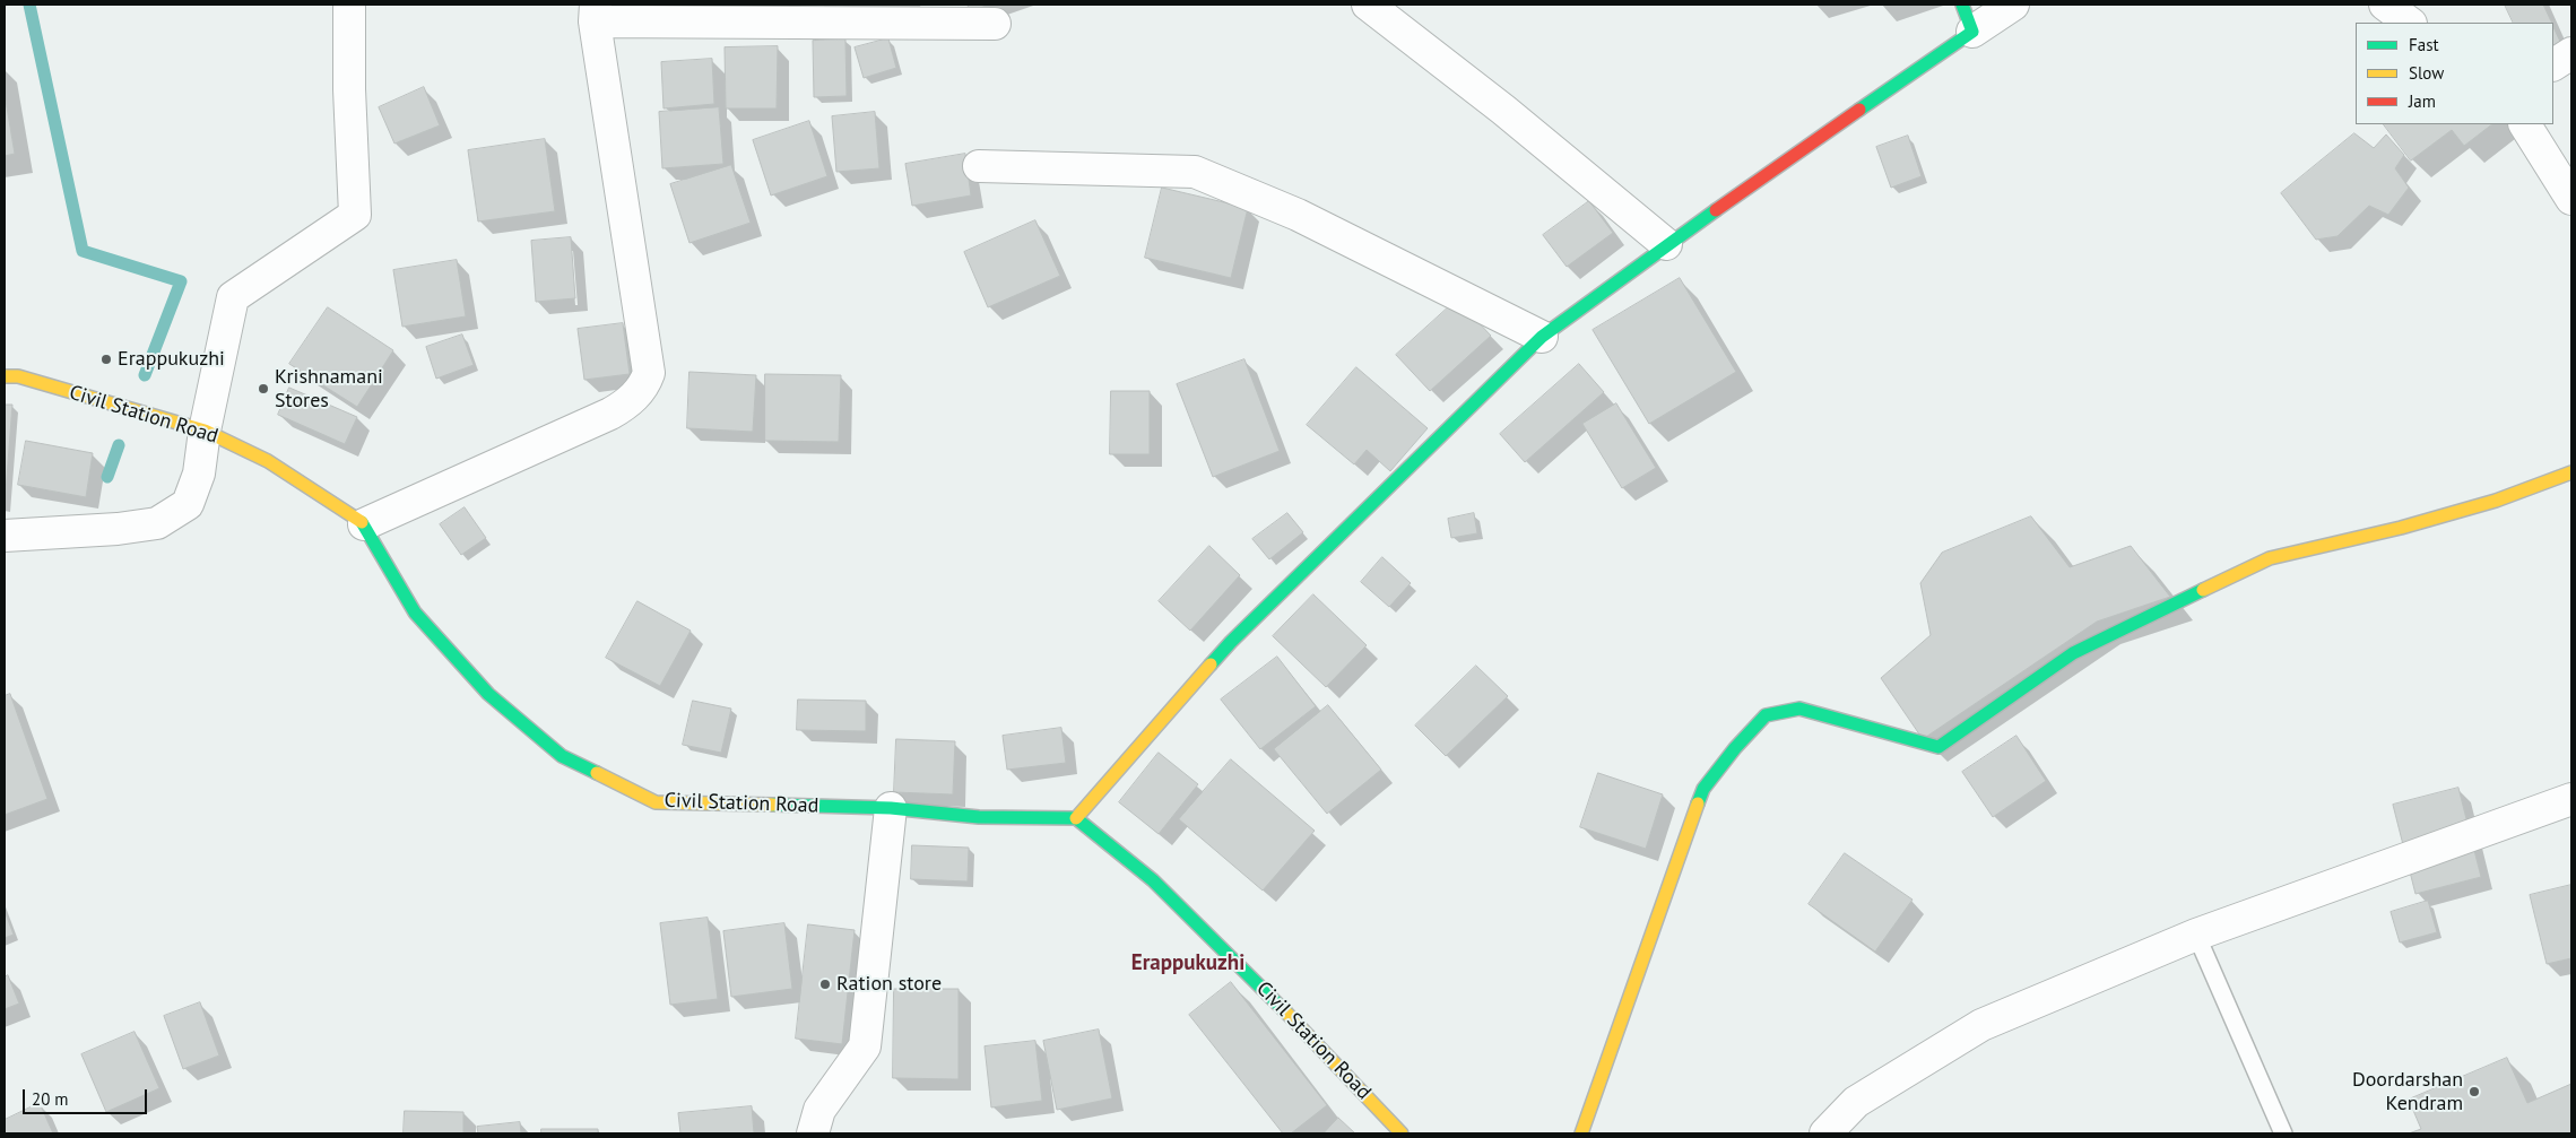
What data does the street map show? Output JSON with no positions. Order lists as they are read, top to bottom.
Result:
{
  "streets": {
    "street": ["Civil Station Road"]
  },
  "districts": ["Erappukuzhi"],
  "places": [
    "Erappukuzhi",
    "Krishnamani Stores",
    "Ration store",
    "Doordarshan Kendram"
  ],
  "legend": ["Fast", "Slow", "Jam"],
  "scale_bar": "20 m"
}
